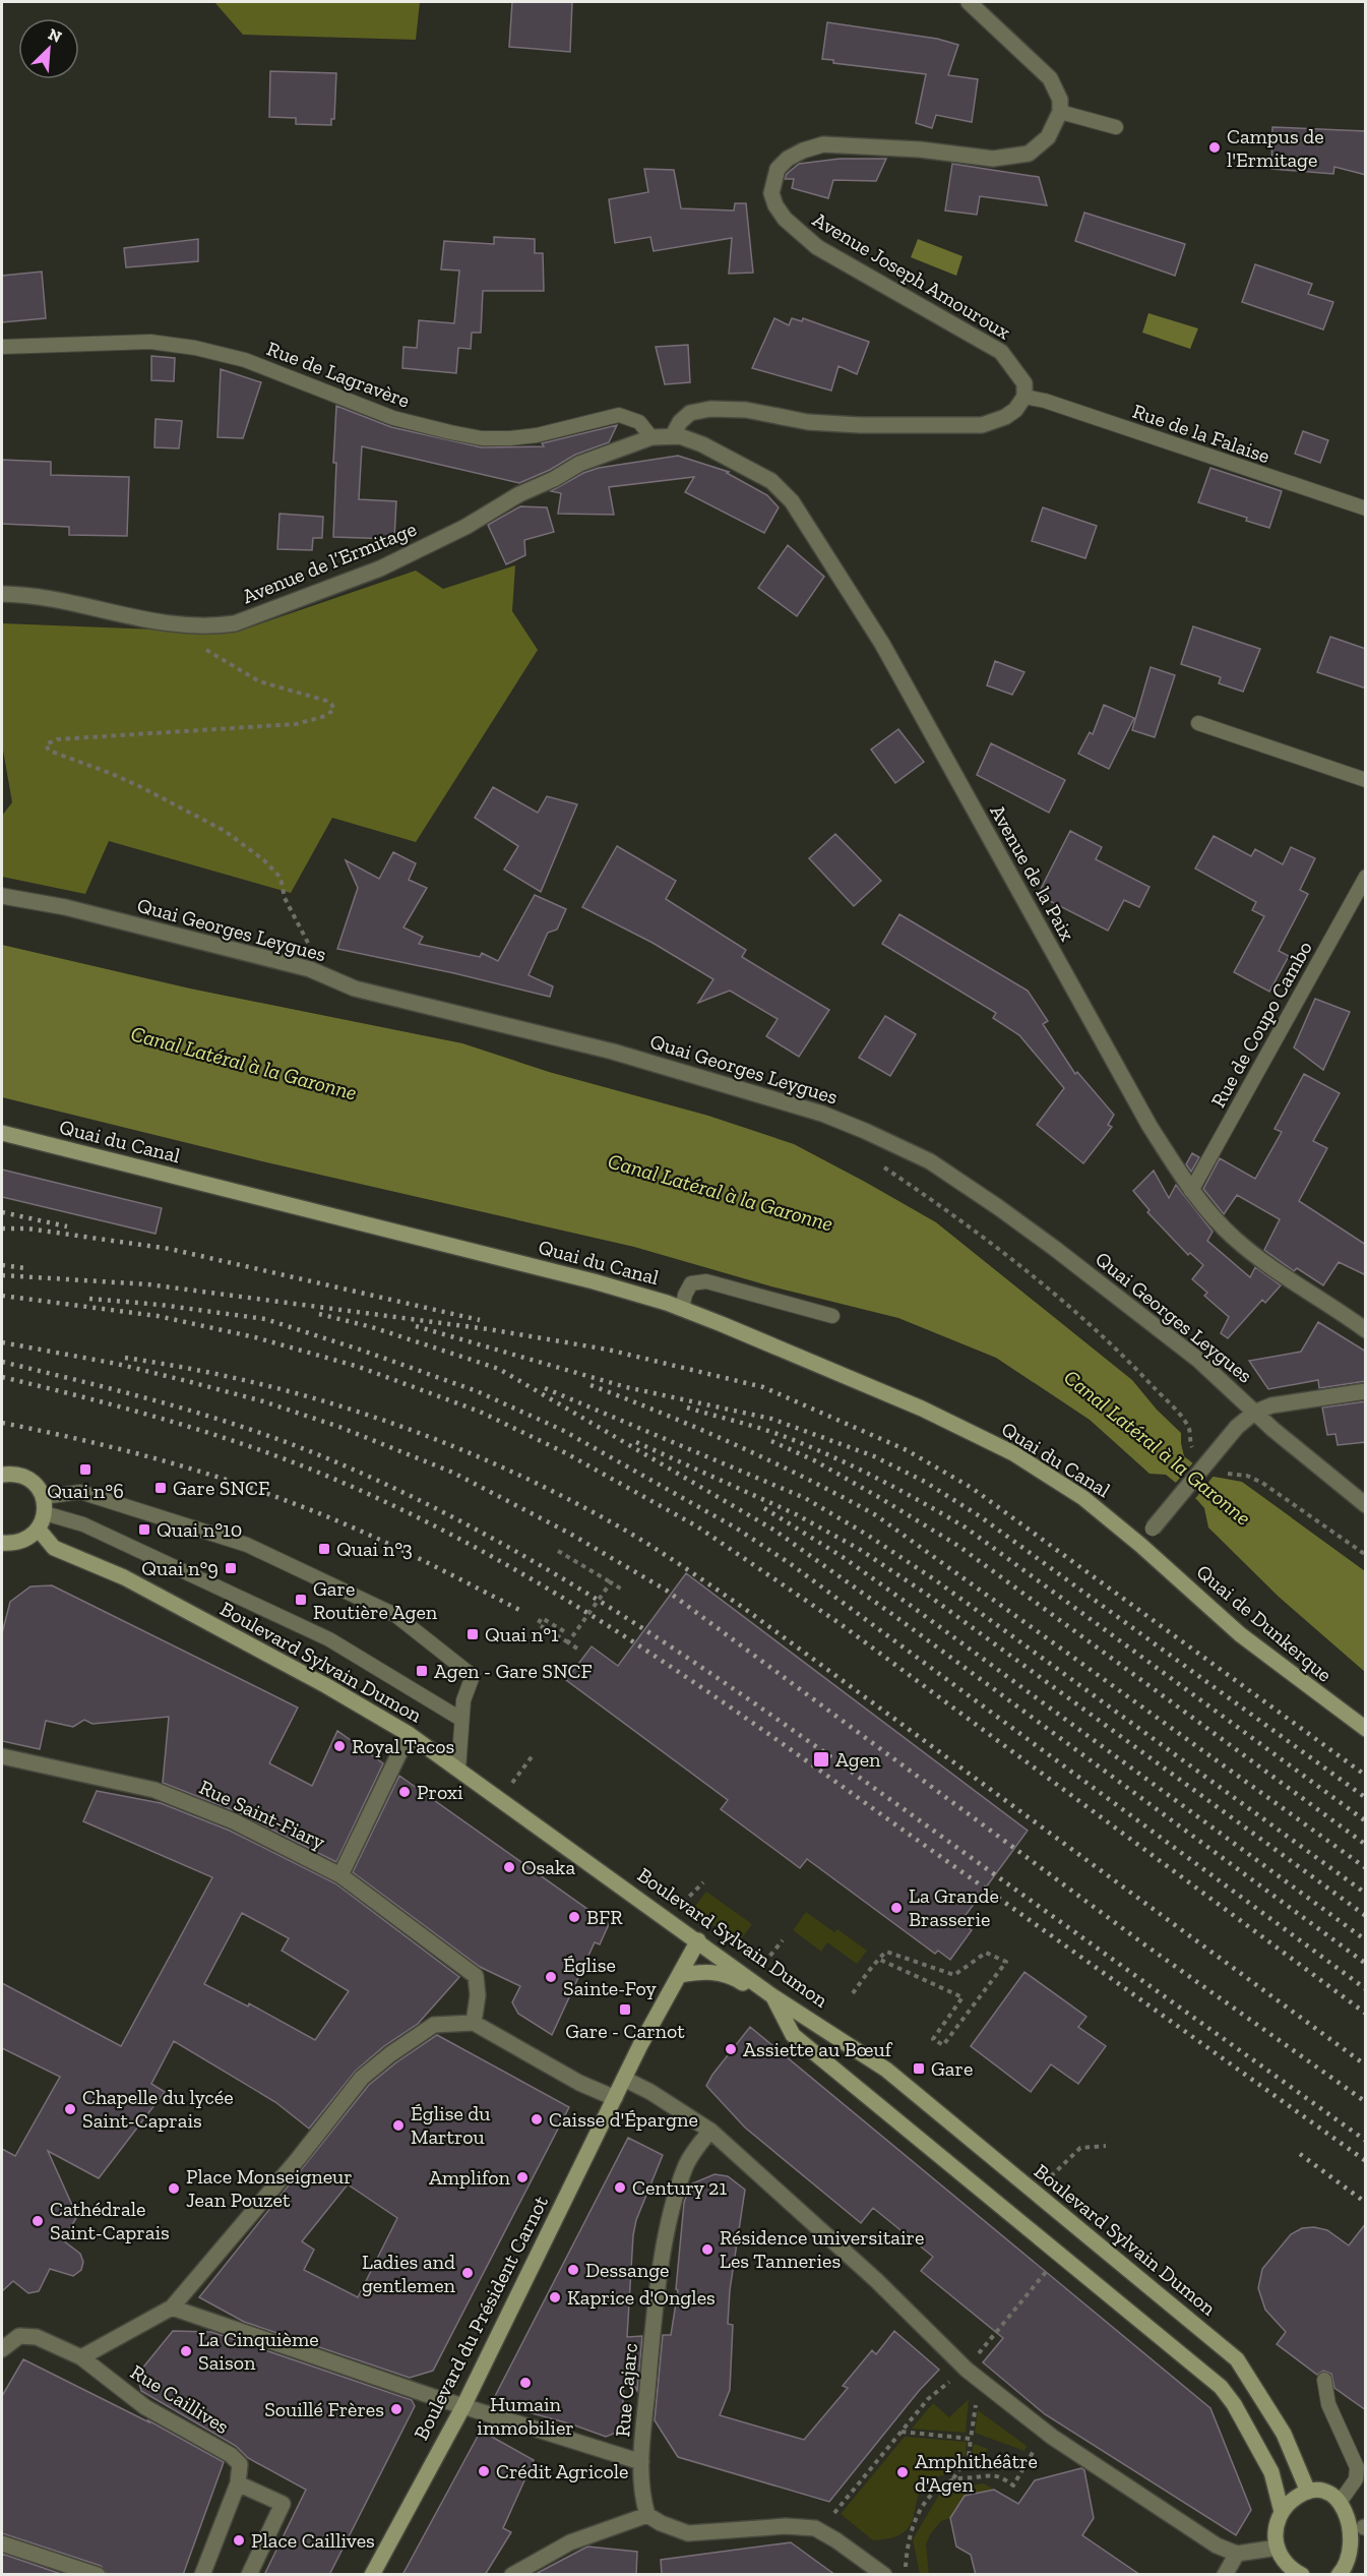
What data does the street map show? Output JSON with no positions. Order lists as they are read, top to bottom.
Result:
{
  "streets": {
    "street": [
      "Avenue Joseph Amouroux",
      "Avenue de l’Ermitage",
      "Avenue de la Paix",
      "Quai Georges Leygues",
      "Quai du Canal",
      "Quai de Dunkerque",
      "Boulevard Sylvain Dumon",
      "Rue Saint-Fiary",
      "Boulevard du Président Carnot",
      "Rue Cajarc",
      "Rue Caillives"
    ],
    "lane": ["Rue de Lagravère", "Rue de la Falaise", "Rue de Coupo Cambo"]
  },
  "crossings": [
    ["Avenue Joseph Amouroux", "Rue de la Falaise"],
    ["Rue de Lagravère", "Avenue de l’Ermitage"],
    ["Avenue de l’Ermitage", "Avenue de la Paix"],
    ["Avenue de la Paix", "Rue de Coupo Cambo"],
    ["Quai du Canal", "Quai de Dunkerque"],
    ["Boulevard Sylvain Dumon", "Boulevard du Président Carnot"]
  ],
  "water": ["Canal Latéral à la Garonne"],
  "places": {
    "other": [
      "Campus de l'Ermitage",
      "Royal Tacos",
      "Proxi",
      "Osaka",
      "La Grande Brasserie",
      "BFR",
      "Église Sainte-Foy",
      "Assiette au Bœuf",
      "Chapelle du lycée Saint-Caprais",
      "Caisse d'Épargne",
      "Église du Martrou",
      "Amplifon",
      "Century 21",
      "Place Monseigneur Jean Pouzet",
      "Cathédrale Saint-Caprais",
      "Résidence universitaire Les Tanneries",
      "Dessange",
      "Ladies and gentlemen",
      "Kaprice d'Ongles",
      "La Cinquième Saison",
      "Humain immobilier",
      "Souillé Frères",
      "Crédit Agricole",
      "Amphithéâtre d'Agen",
      "Place Caillives"
    ],
    "transit": [
      "Quai n°6",
      "Gare SNCF",
      "Quai n°10",
      "Quai n°3",
      "Quai n°9",
      "Gare Routière Agen",
      "Quai n°1",
      "Agen - Gare SNCF",
      "Agen",
      "Gare - Carnot",
      "Gare"
    ]
  },
  "north": "top right"
}
